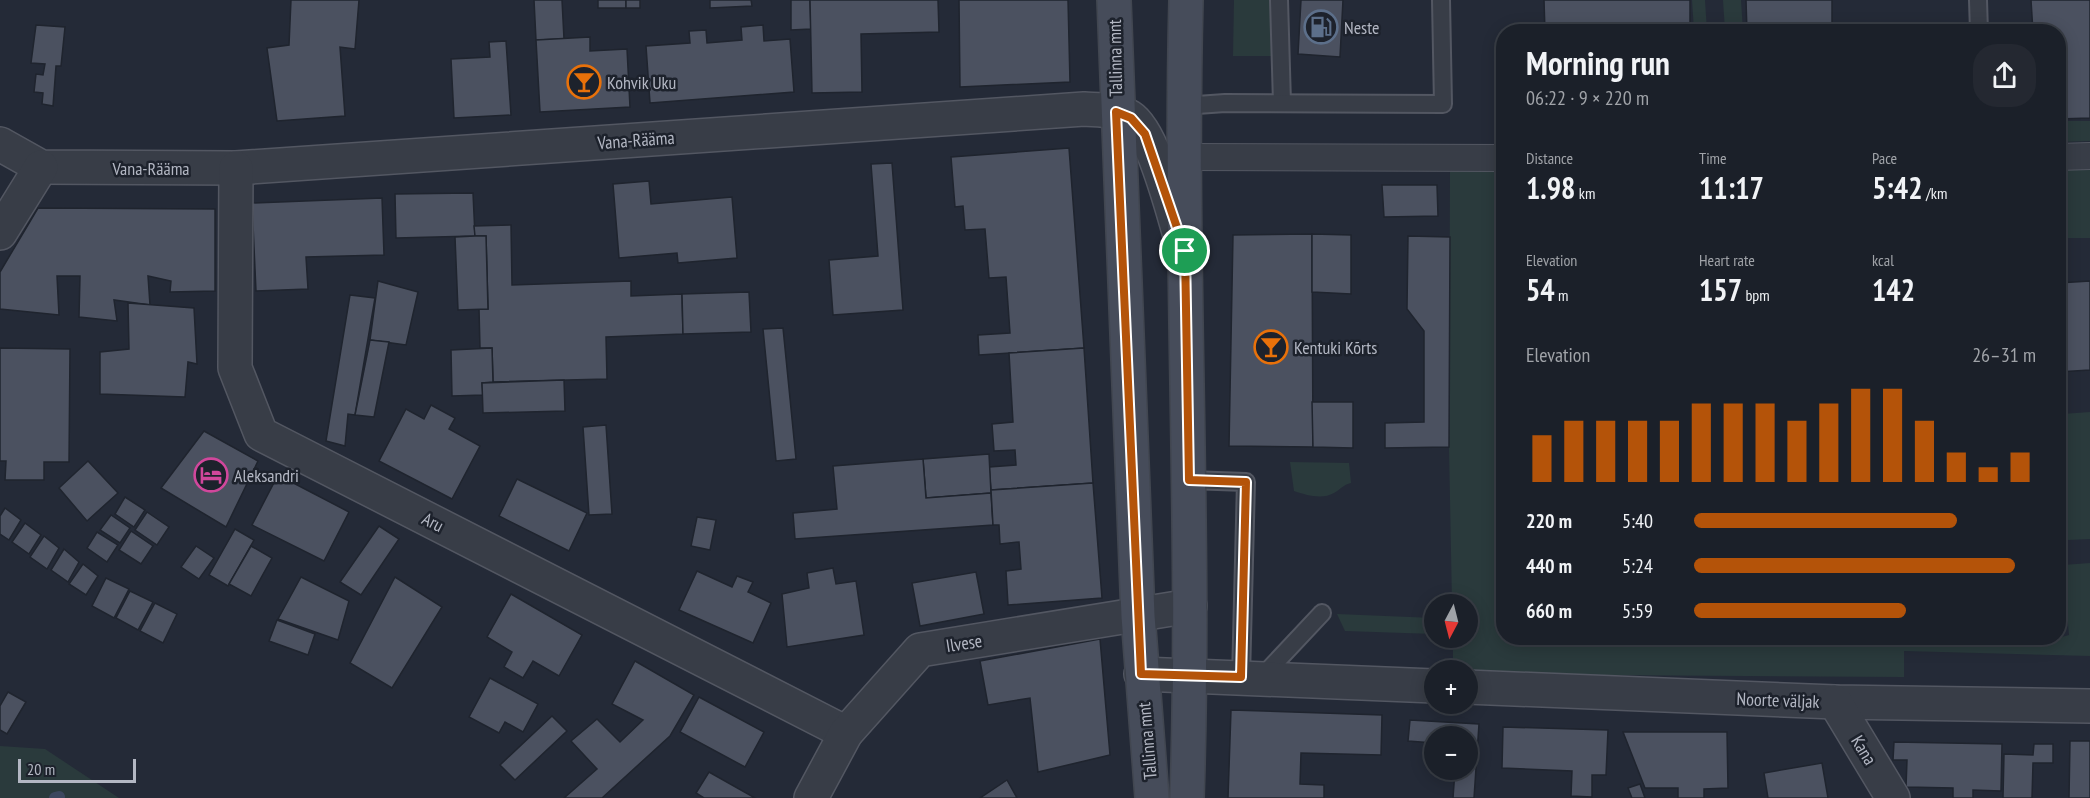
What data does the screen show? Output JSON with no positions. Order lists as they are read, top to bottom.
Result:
{
  "streets": {
    "main road": ["Tallinna mnt"],
    "street": [
      "Vana-Rääma",
      "Aru",
      "Ilvese",
      "Noorte väljak",
      "Kana"
    ]
  },
  "crossings": [
    ["Tallinna mnt", "Vana-Rääma"],
    ["Tallinna mnt", "Ilvese"],
    ["Vana-Rääma", "Aru"],
    ["Aru", "Ilvese"],
    ["Noorte väljak", "Kana"]
  ],
  "places": {
    "fuel station": ["Neste"],
    "bar": ["Kohvik Uku", "Kentuki Kõrts"],
    "hotel": ["Aleksandri"]
  },
  "scale_bar": "20 m",
  "north": "bottom",
  "page": {
    "heading": ["Morning run", "06:22 · 9 × 220 m"],
    "stats": [
      ["Distance", "1.98 km"],
      ["Time", "11:17"],
      ["Pace", "5:42 /km"],
      ["Elevation", "54 m"],
      ["Heart rate", "157 bpm"],
      ["kcal", "142"]
    ],
    "chart": ["Elevation", "26–31 m"],
    "list": [
      {
        "name": "220 m",
        "note": "5:40"
      },
      {
        "name": "440 m",
        "note": "5:24"
      },
      {
        "name": "660 m",
        "note": "5:59"
      }
    ],
    "map_buttons": ["+", "−"],
    "scale": "20 m"
  }
}
